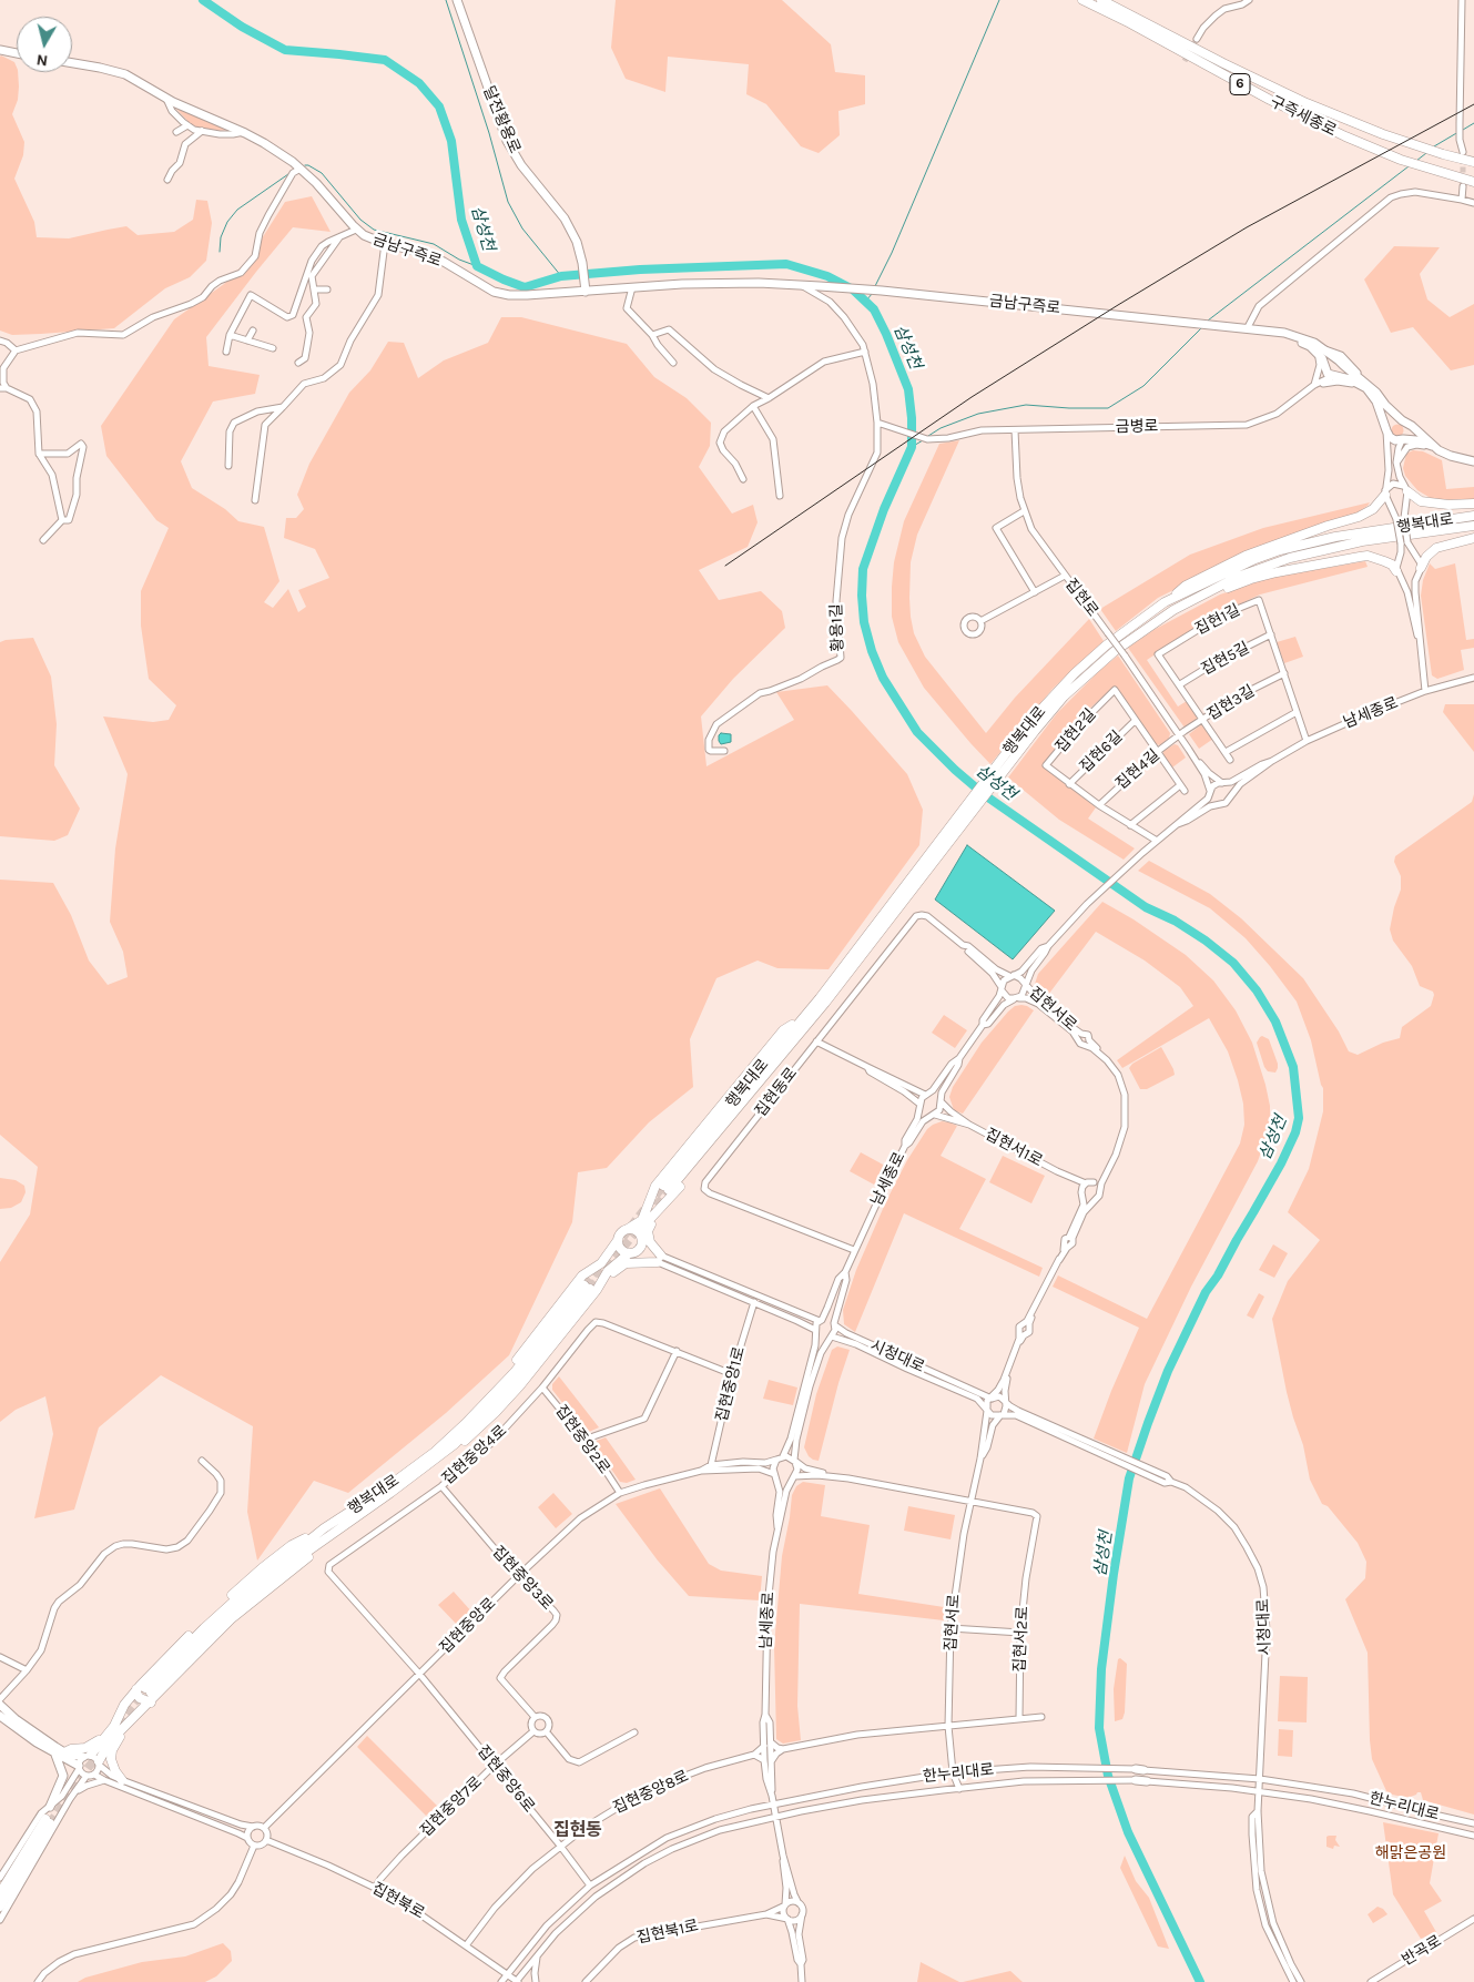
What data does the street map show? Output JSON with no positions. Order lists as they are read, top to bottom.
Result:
{
  "streets": {
    "highway": ["6", "구즉세종로", "행복대로"],
    "main road": ["달전황용로", "금남구즉로", "한누리대로"],
    "street": [
      "금병로",
      "집현로",
      "집현1길",
      "황용1길",
      "집현5길",
      "집현3길",
      "남세종로",
      "집현2길",
      "집현6길",
      "집현4길",
      "집현서로",
      "집현동로",
      "집현서1로",
      "시청대로",
      "집현중앙1로",
      "집현중앙2로",
      "집현중앙4로",
      "집현중앙3로",
      "집현중앙로",
      "집현서2로",
      "집현중앙6로",
      "집현중앙8로",
      "집현중앙7로",
      "집현북로",
      "집현북1로",
      "반곡로"
    ]
  },
  "crossings": [
    ["달전황용로", "금남구즉로"],
    ["금남구즉로", "황용1길"],
    ["금병로", "집현로"],
    ["금병로", "황용1길"],
    ["집현로", "집현3길"],
    ["집현로", "남세종로"],
    ["집현로", "집현4길"],
    ["집현1길", "집현5길"],
    ["집현1길", "집현3길"],
    ["집현1길", "남세종로"],
    ["집현3길", "집현4길"],
    ["남세종로", "집현동로"],
    ["남세종로", "집현서1로"],
    ["남세종로", "시청대로"],
    ["남세종로", "집현중앙로"],
    ["남세종로", "집현서2로"],
    ["남세종로", "한누리대로"],
    ["집현2길", "집현6길"],
    ["집현2길", "집현4길"],
    ["집현서로", "집현동로"],
    ["집현서로", "집현서1로"],
    ["집현서로", "시청대로"],
    ["집현서로", "집현서2로"],
    ["집현서로", "한누리대로"],
    ["시청대로", "한누리대로"],
    ["집현중앙1로", "집현중앙4로"],
    ["집현중앙1로", "집현중앙로"],
    ["집현중앙2로", "집현중앙4로"],
    ["집현중앙2로", "집현중앙로"],
    ["집현중앙4로", "집현중앙3로"],
    ["집현중앙4로", "집현중앙로"],
    ["집현중앙4로", "집현중앙6로"],
    ["집현중앙3로", "집현중앙로"],
    ["집현중앙3로", "집현중앙7로"],
    ["집현중앙로", "집현서2로"],
    ["집현중앙로", "집현중앙6로"],
    ["집현중앙로", "집현북로"],
    ["한누리대로", "집현중앙6로"],
    ["한누리대로", "집현북로"],
    ["집현중앙6로", "집현중앙8로"],
    ["집현중앙6로", "집현중앙7로"],
    ["집현중앙8로", "집현북로"],
    ["집현중앙7로", "집현북로"]
  ],
  "districts": ["집현동"],
  "water": ["삼성천"],
  "parks": ["해맑은공원"],
  "north": "bottom"
}
